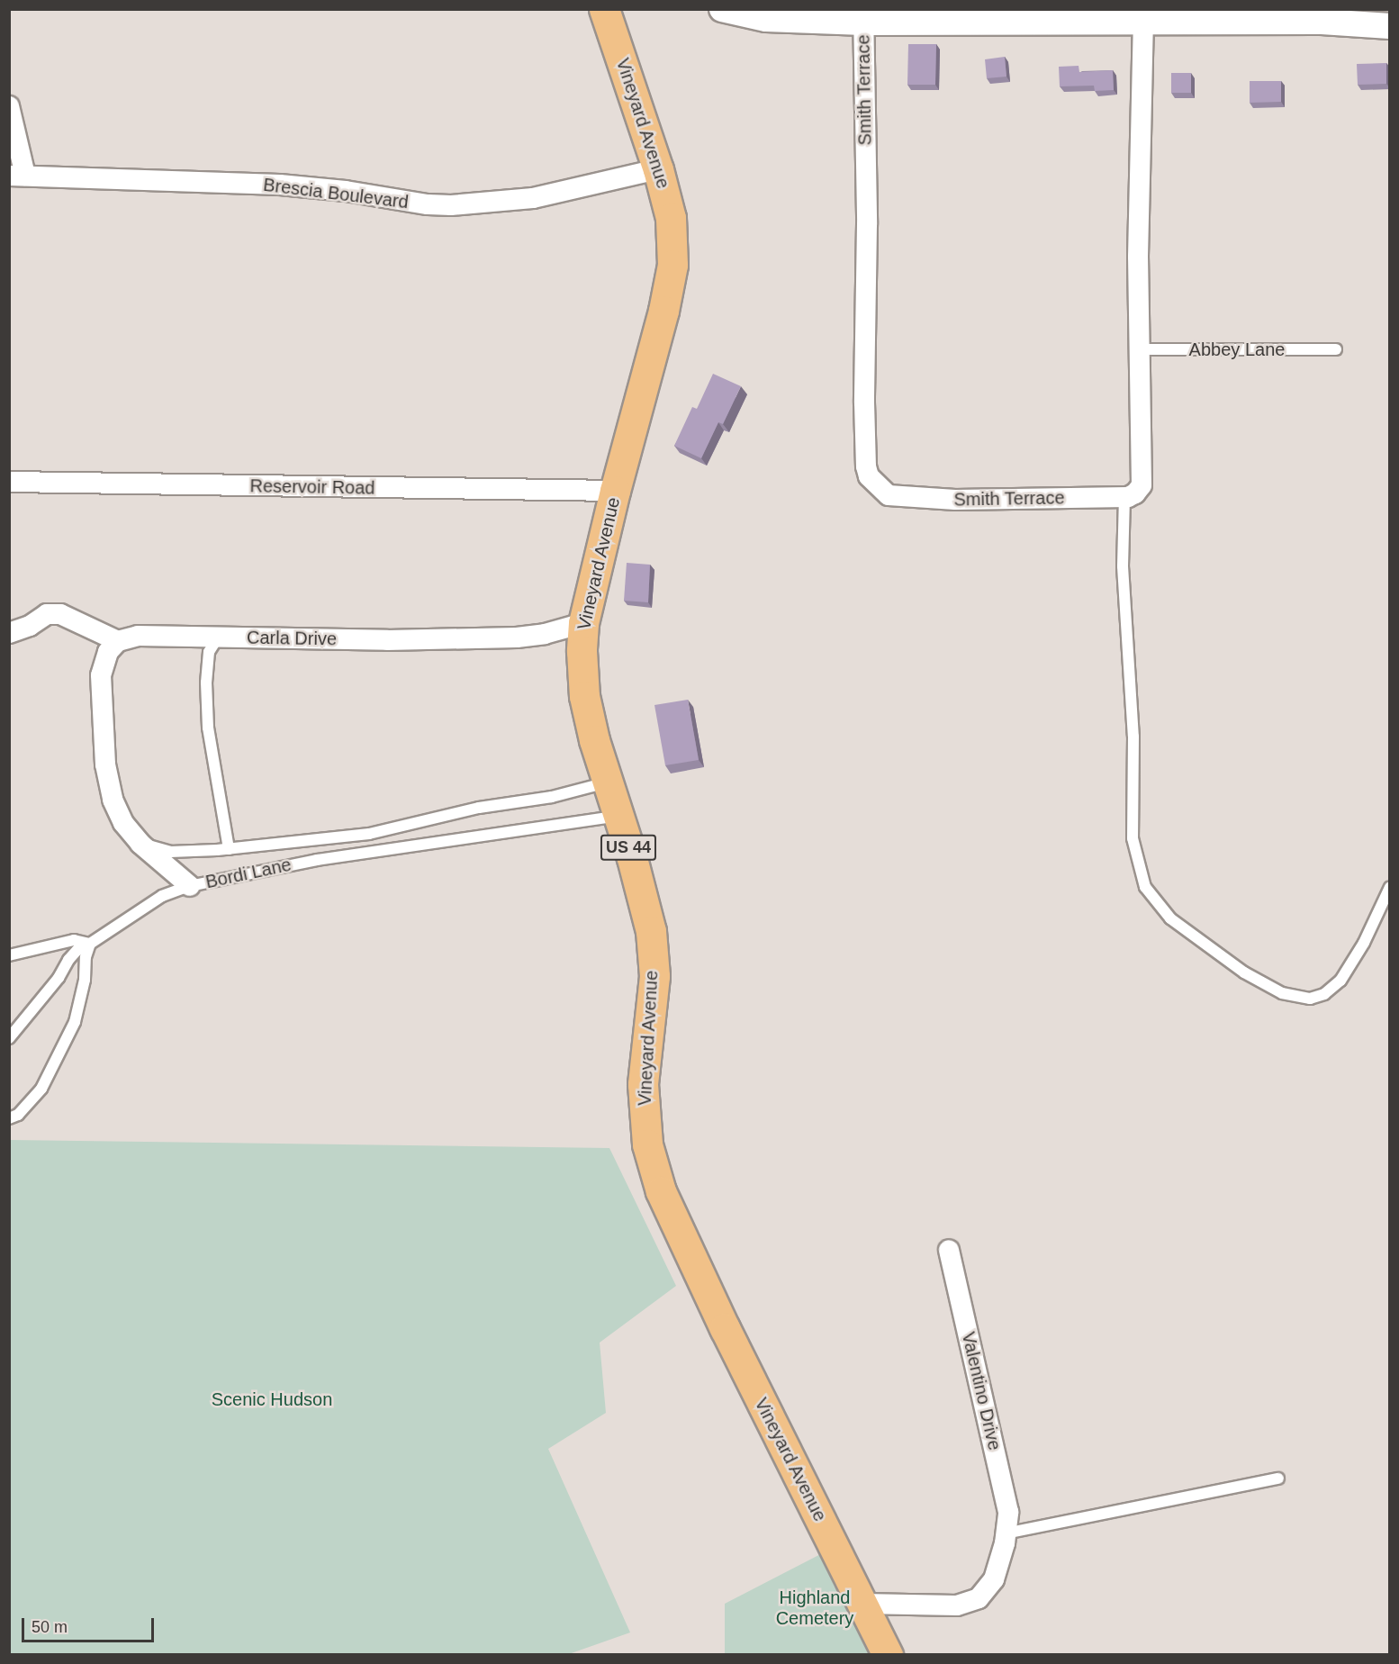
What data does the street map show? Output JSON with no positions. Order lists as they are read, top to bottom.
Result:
{
  "streets": {
    "main road": ["Vineyard Avenue", "US 44"],
    "street": [
      "Smith Terrace",
      "Brescia Boulevard",
      "Reservoir Road",
      "Carla Drive",
      "Valentino Drive"
    ],
    "lane": ["Abbey Lane", "Bordi Lane"]
  },
  "crossings": [
    ["Vineyard Avenue", "Brescia Boulevard"],
    ["Vineyard Avenue", "Reservoir Road"],
    ["Vineyard Avenue", "Carla Drive"],
    ["Vineyard Avenue", "Bordi Lane"],
    ["Vineyard Avenue", "Valentino Drive"]
  ],
  "parks": ["Scenic Hudson", "Highland Cemetery"],
  "scale_bar": "50 m"
}
